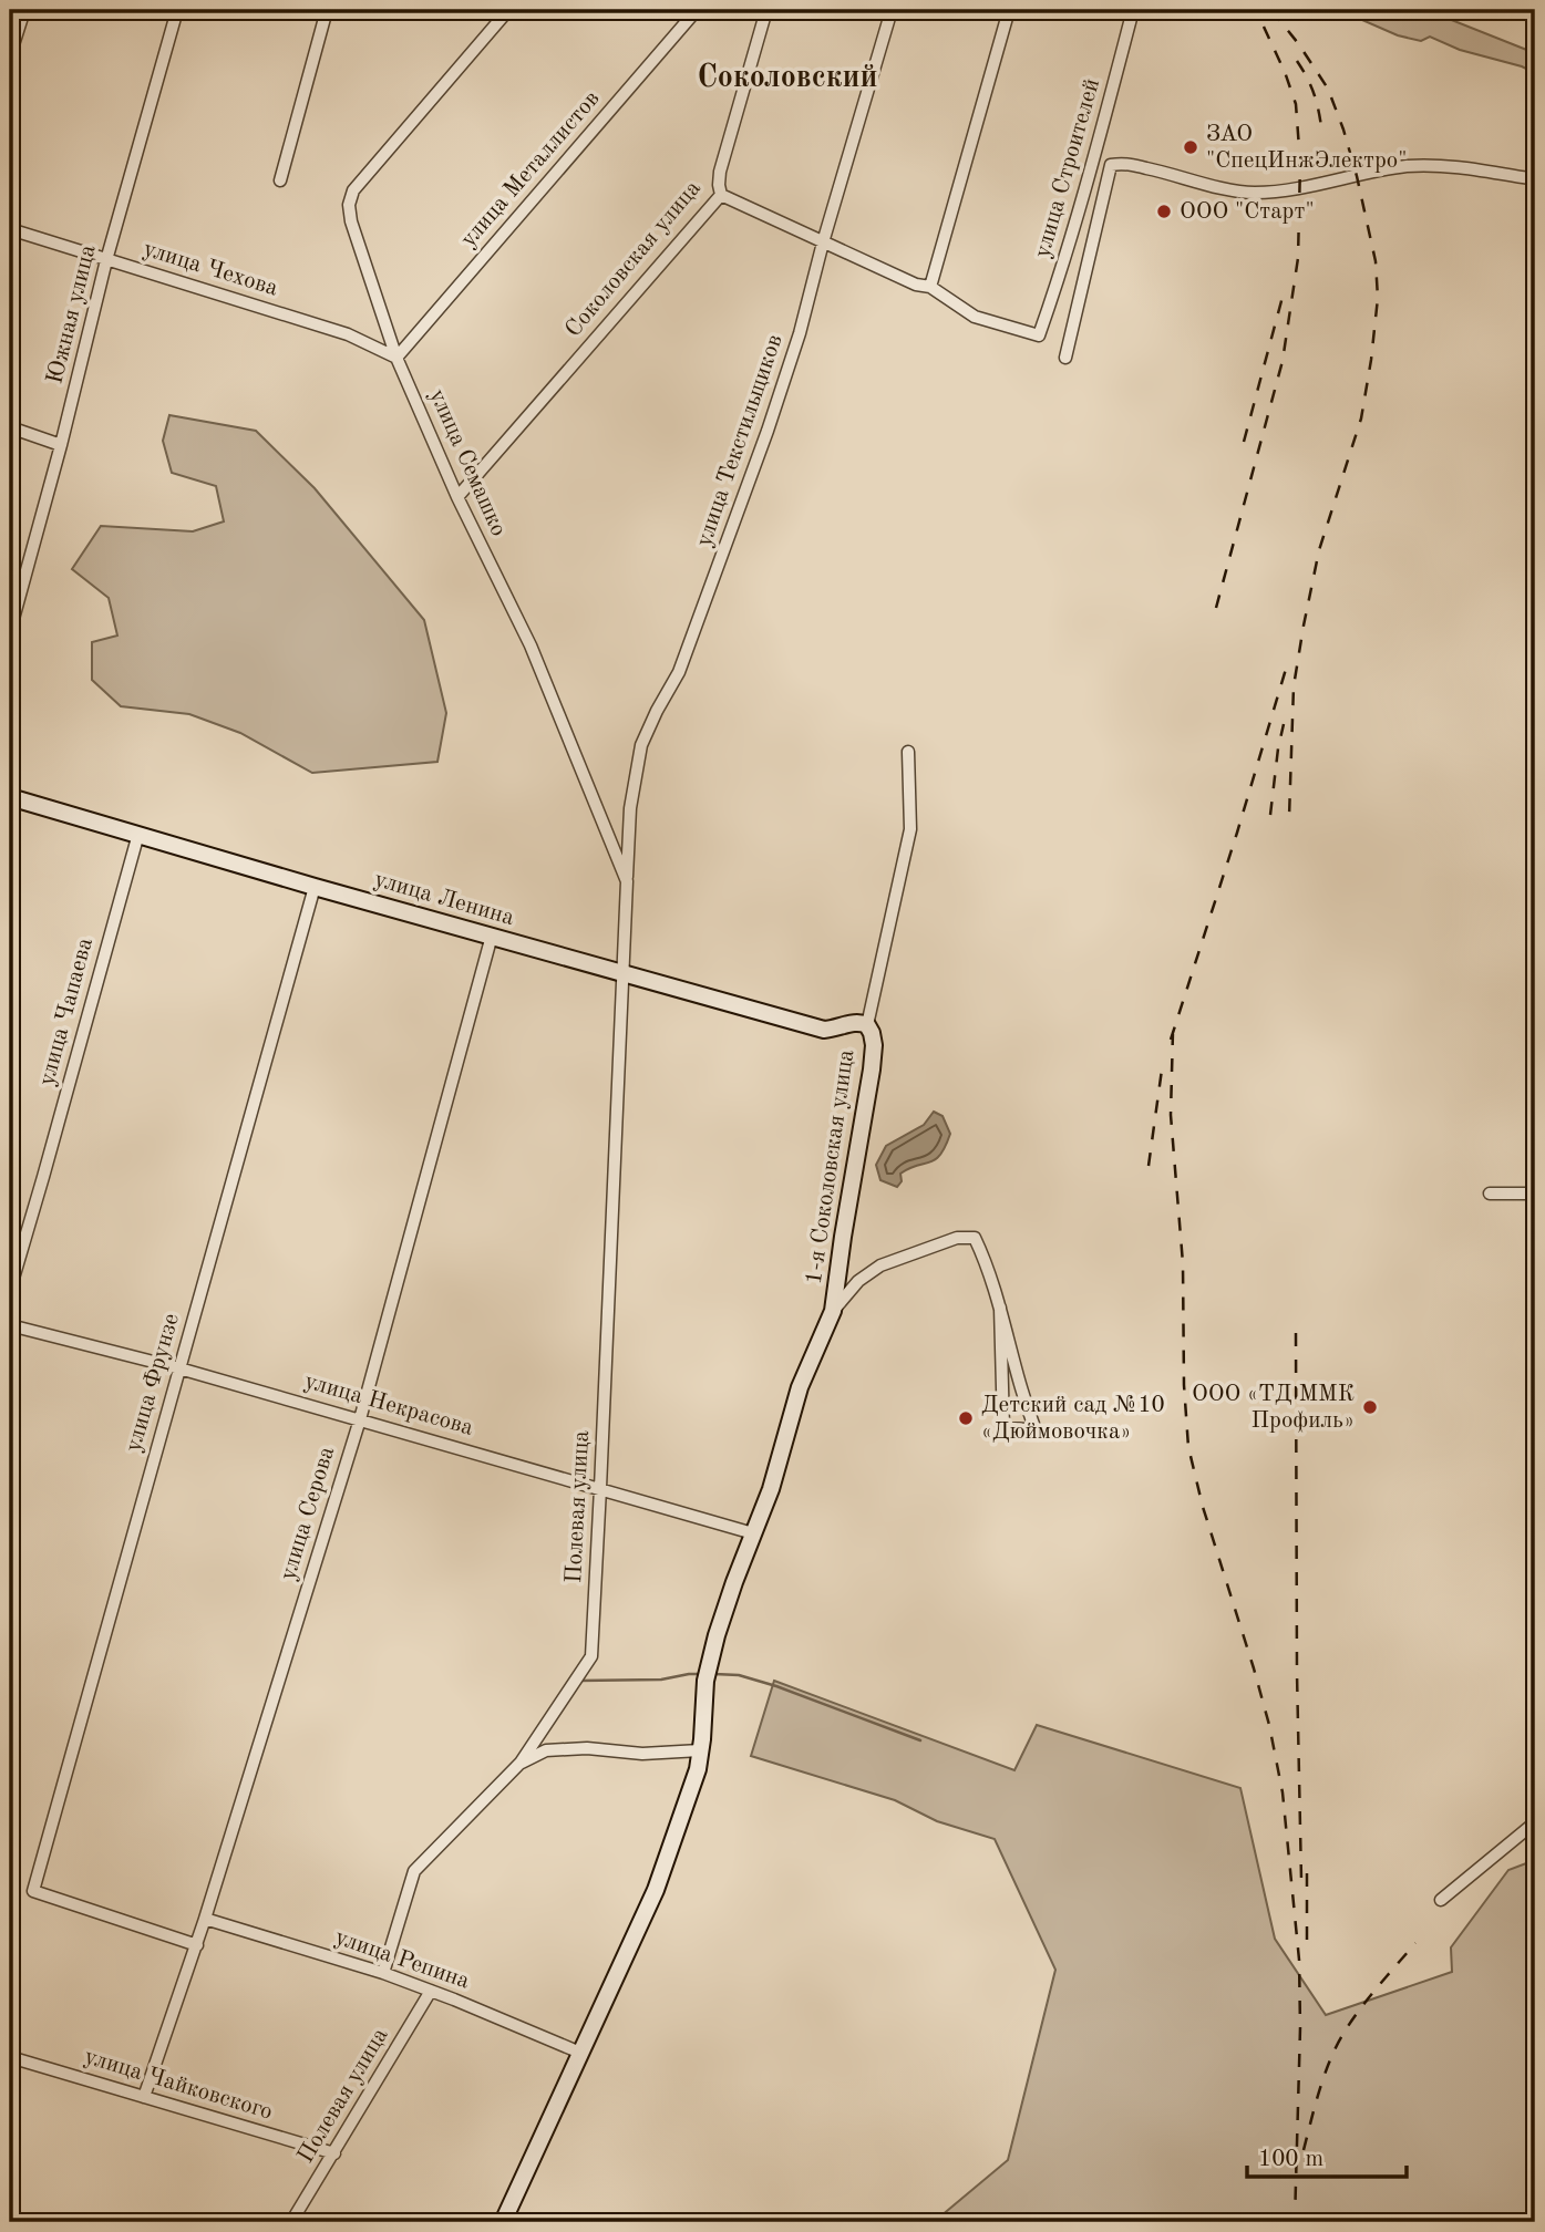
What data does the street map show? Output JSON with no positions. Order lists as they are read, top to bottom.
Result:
{
  "streets": {
    "street": [
      "улица Строителей",
      "улица Металлистов",
      "Соколовская улица",
      "улица Чехова",
      "Южная улица",
      "улица Текстильщиков",
      "улица Семашко",
      "улица Ленина",
      "улица Чапаева",
      "1-я Соколовская улица",
      "улица Фрунзе",
      "улица Некрасова",
      "Полевая улица",
      "улица Серова",
      "улица Репина",
      "улица Чайковского"
    ]
  },
  "crossings": [
    ["улица Металлистов", "улица Чехова"],
    ["улица Металлистов", "улица Семашко"],
    ["Соколовская улица", "улица Семашко"],
    ["улица Чехова", "Южная улица"],
    ["улица Чехова", "улица Семашко"],
    ["улица Текстильщиков", "улица Семашко"],
    ["улица Семашко", "улица Ленина"],
    ["улица Семашко", "Полевая улица"],
    ["улица Ленина", "улица Чапаева"],
    ["улица Ленина", "1-я Соколовская улица"],
    ["улица Ленина", "улица Фрунзе"],
    ["улица Ленина", "Полевая улица"],
    ["улица Ленина", "улица Серова"],
    ["1-я Соколовская улица", "улица Некрасова"],
    ["1-я Соколовская улица", "улица Репина"],
    ["улица Фрунзе", "улица Некрасова"],
    ["улица Фрунзе", "улица Серова"],
    ["улица Некрасова", "Полевая улица"],
    ["улица Некрасова", "улица Серова"],
    ["Полевая улица", "улица Репина"],
    ["Полевая улица", "улица Чайковского"],
    ["улица Серова", "улица Репина"],
    ["улица Серова", "улица Чайковского"]
  ],
  "districts": ["Соколовский"],
  "places": [
    "ЗАО \"СпецИнжЭлектро\"",
    "ООО \"Старт\"",
    "ООО «ТД ММК Профиль»",
    "Детский сад №10 «Дюймовочка»"
  ],
  "scale_bar": "100 m"
}
